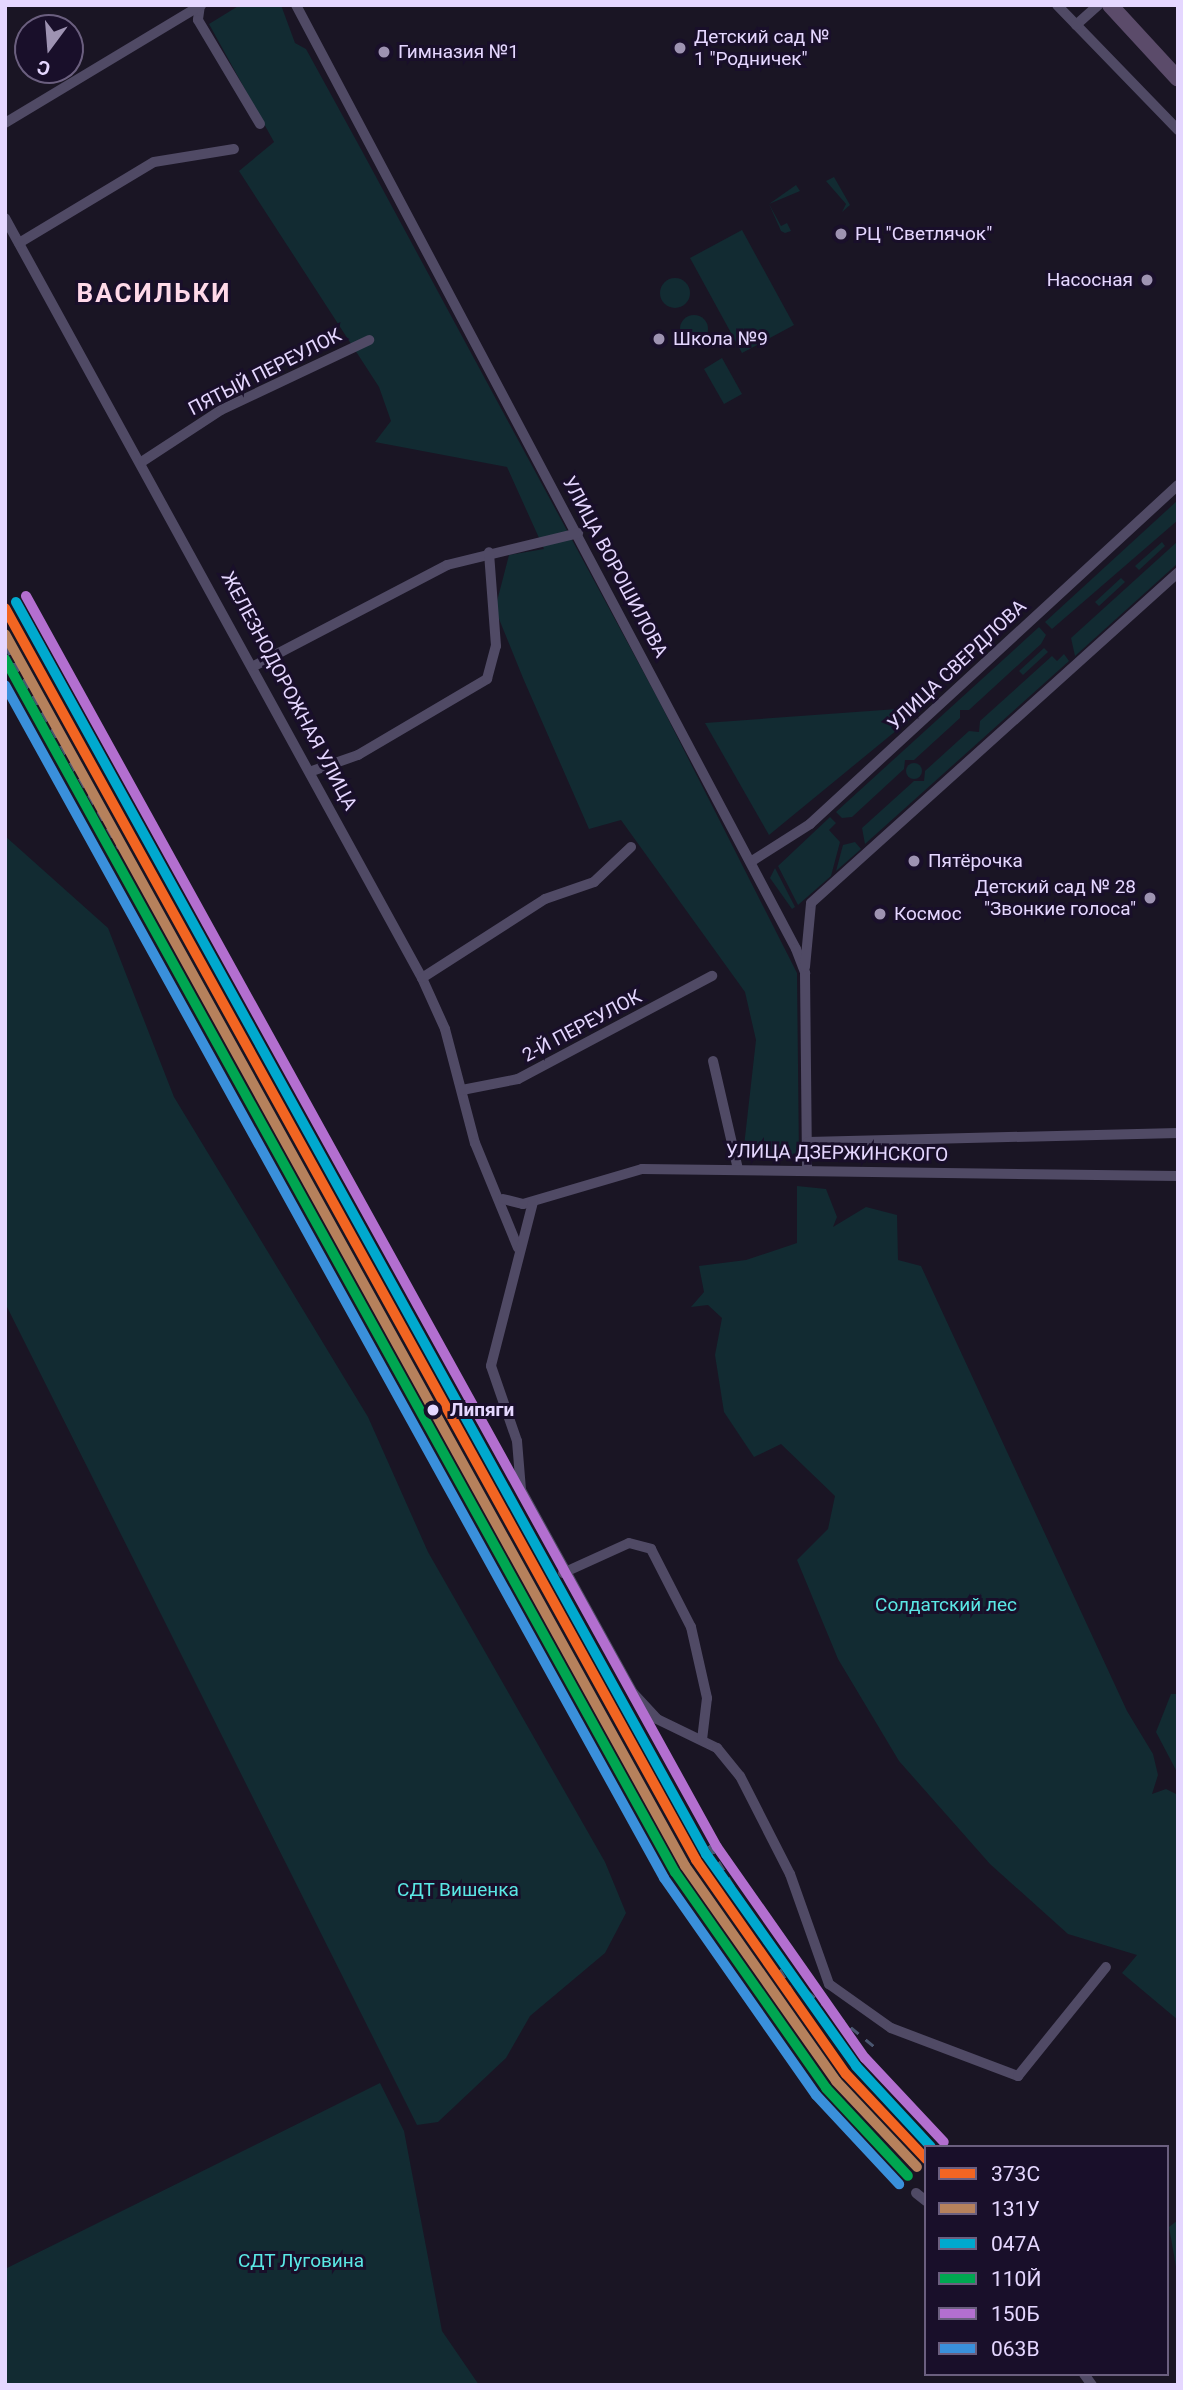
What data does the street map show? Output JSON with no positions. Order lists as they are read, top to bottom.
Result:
{
  "streets": {
    "street": [
      "ПЯТЫЙ ПЕРЕУЛОК",
      "УЛИЦА ВОРОШИЛОВА",
      "УЛИЦА СВЕРДЛОВА",
      "ЖЕЛЕЗНОДОРОЖНАЯ УЛИЦА",
      "2-Й ПЕРЕУЛОК",
      "УЛИЦА ДЗЕРЖИНСКОГО"
    ]
  },
  "crossings": [
    ["ПЯТЫЙ ПЕРЕУЛОК", "ЖЕЛЕЗНОДОРОЖНАЯ УЛИЦА"],
    ["УЛИЦА ВОРОШИЛОВА", "УЛИЦА СВЕРДЛОВА"],
    ["УЛИЦА ВОРОШИЛОВА", "УЛИЦА ДЗЕРЖИНСКОГО"],
    ["ЖЕЛЕЗНОДОРОЖНАЯ УЛИЦА", "2-Й ПЕРЕУЛОК"],
    ["ЖЕЛЕЗНОДОРОЖНАЯ УЛИЦА", "УЛИЦА ДЗЕРЖИНСКОГО"]
  ],
  "districts": ["ВАСИЛЬКИ"],
  "parks": ["Солдатский лес", "СДТ Вишенка", "СДТ Луговина"],
  "places": [
    "Детский сад № 1 \"Родничек\"",
    "Гимназия №1",
    "РЦ \"Светлячок\"",
    "Насосная",
    "Школа №9",
    "Пятёрочка",
    "Детский сад № 28 \"Звонкие голоса\"",
    "Космос",
    "Липяги"
  ],
  "lines": [
    "transit line 150Б",
    "transit line 047А",
    "transit line 373C",
    "transit line 131У",
    "transit line 110Й",
    "transit line 063В"
  ],
  "legend": [
    "373C",
    "131У",
    "047А",
    "110Й",
    "150Б",
    "063В"
  ],
  "north": "bottom"
}
